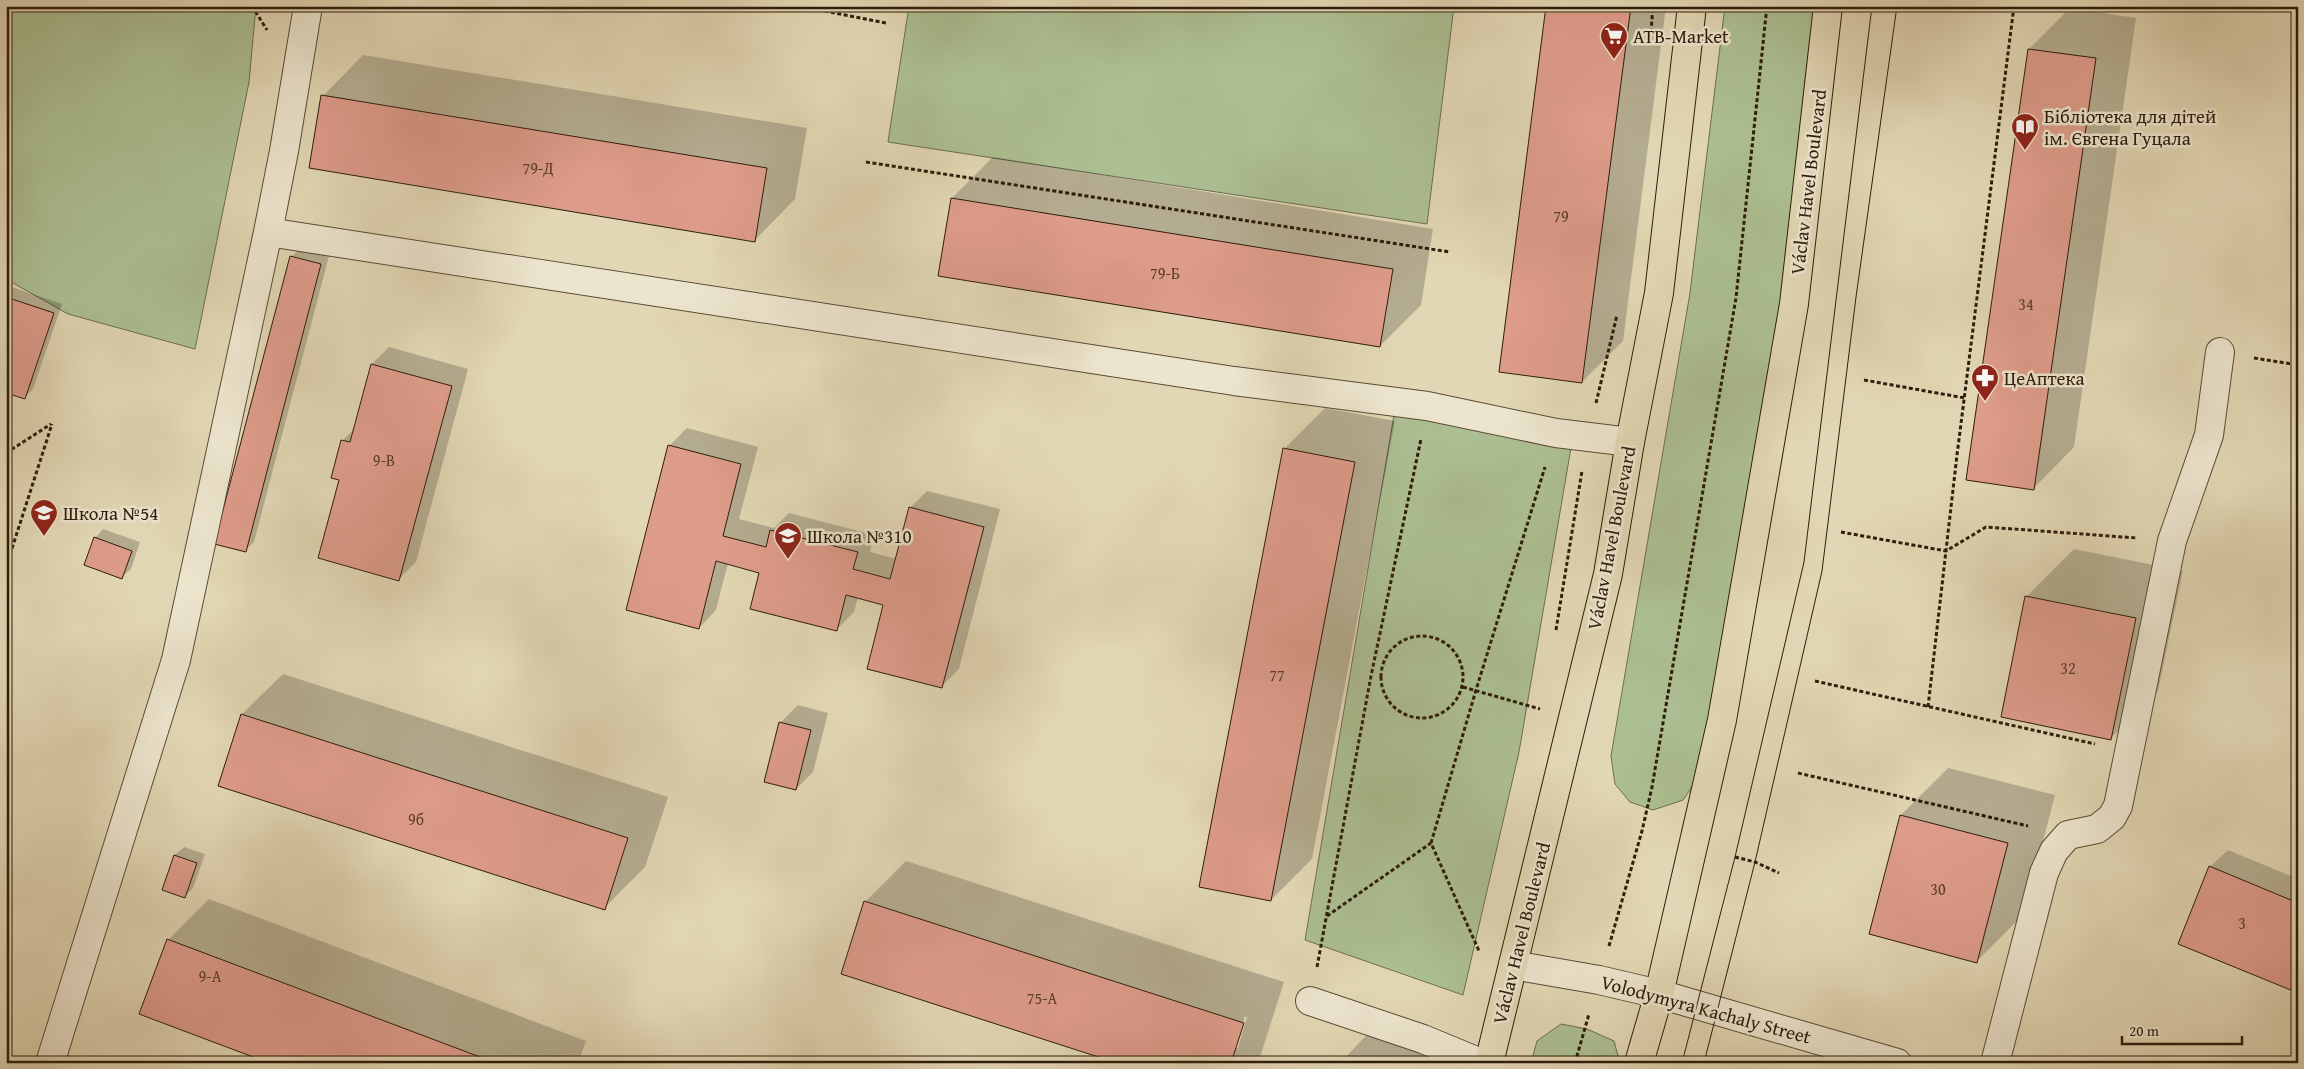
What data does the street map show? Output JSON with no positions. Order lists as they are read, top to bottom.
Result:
{
  "streets": {
    "main road": ["Václav Havel Boulevard"],
    "street": ["Volodymyra Kachaly Street"]
  },
  "crossings": [
    ["Václav Havel Boulevard", "Volodymyra Kachaly Street"]
  ],
  "places": {
    "supermarket": ["ATB-Market"],
    "library": ["Бібліотека для дітей ім. Євгена Гуцала"],
    "pharmacy": ["ЦеАптека"],
    "school or university": ["Школа №54", "Школа №310"]
  },
  "house_numbers": [
    "79-Д",
    "79",
    "79-Б",
    "34",
    "9-В",
    "32",
    "77",
    "9б",
    "30",
    "3",
    "9-А",
    "75-А"
  ],
  "scale_bar": "20 m"
}
